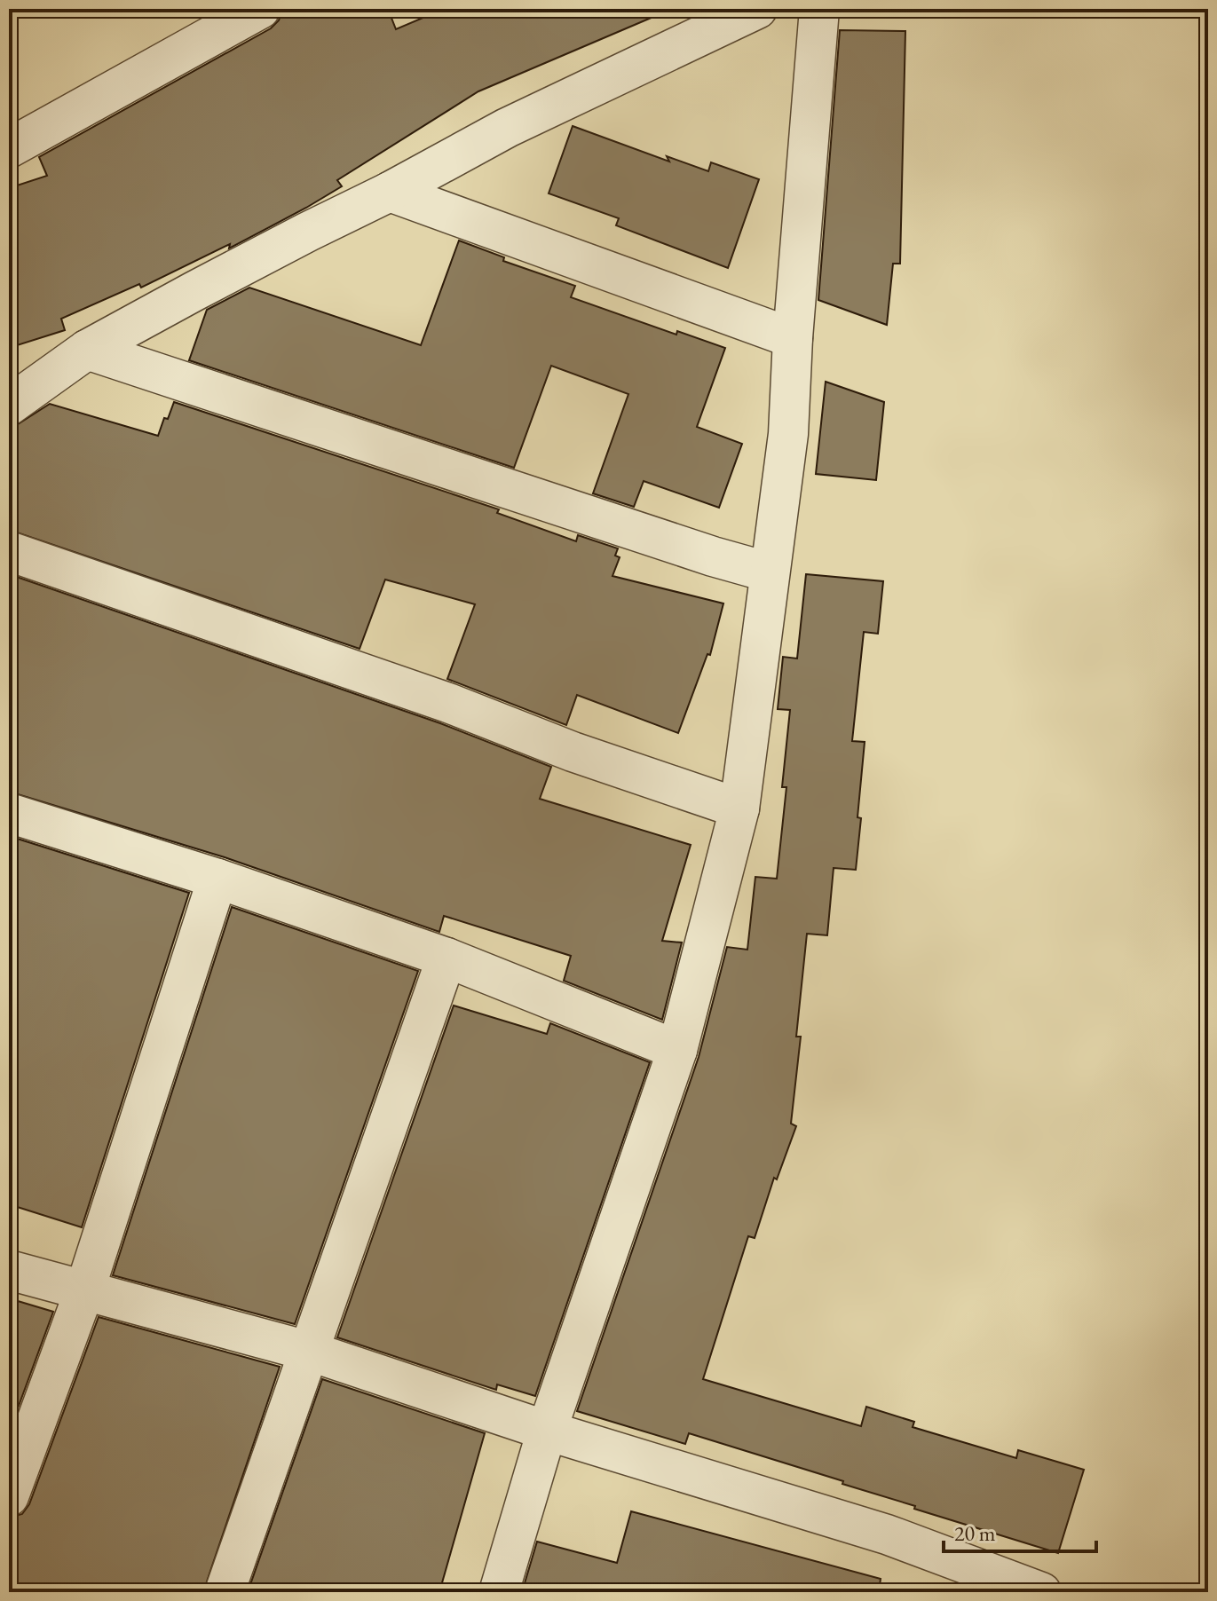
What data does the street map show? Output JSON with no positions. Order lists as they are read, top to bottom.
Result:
{
  "scale_bar": "20 m"
}
